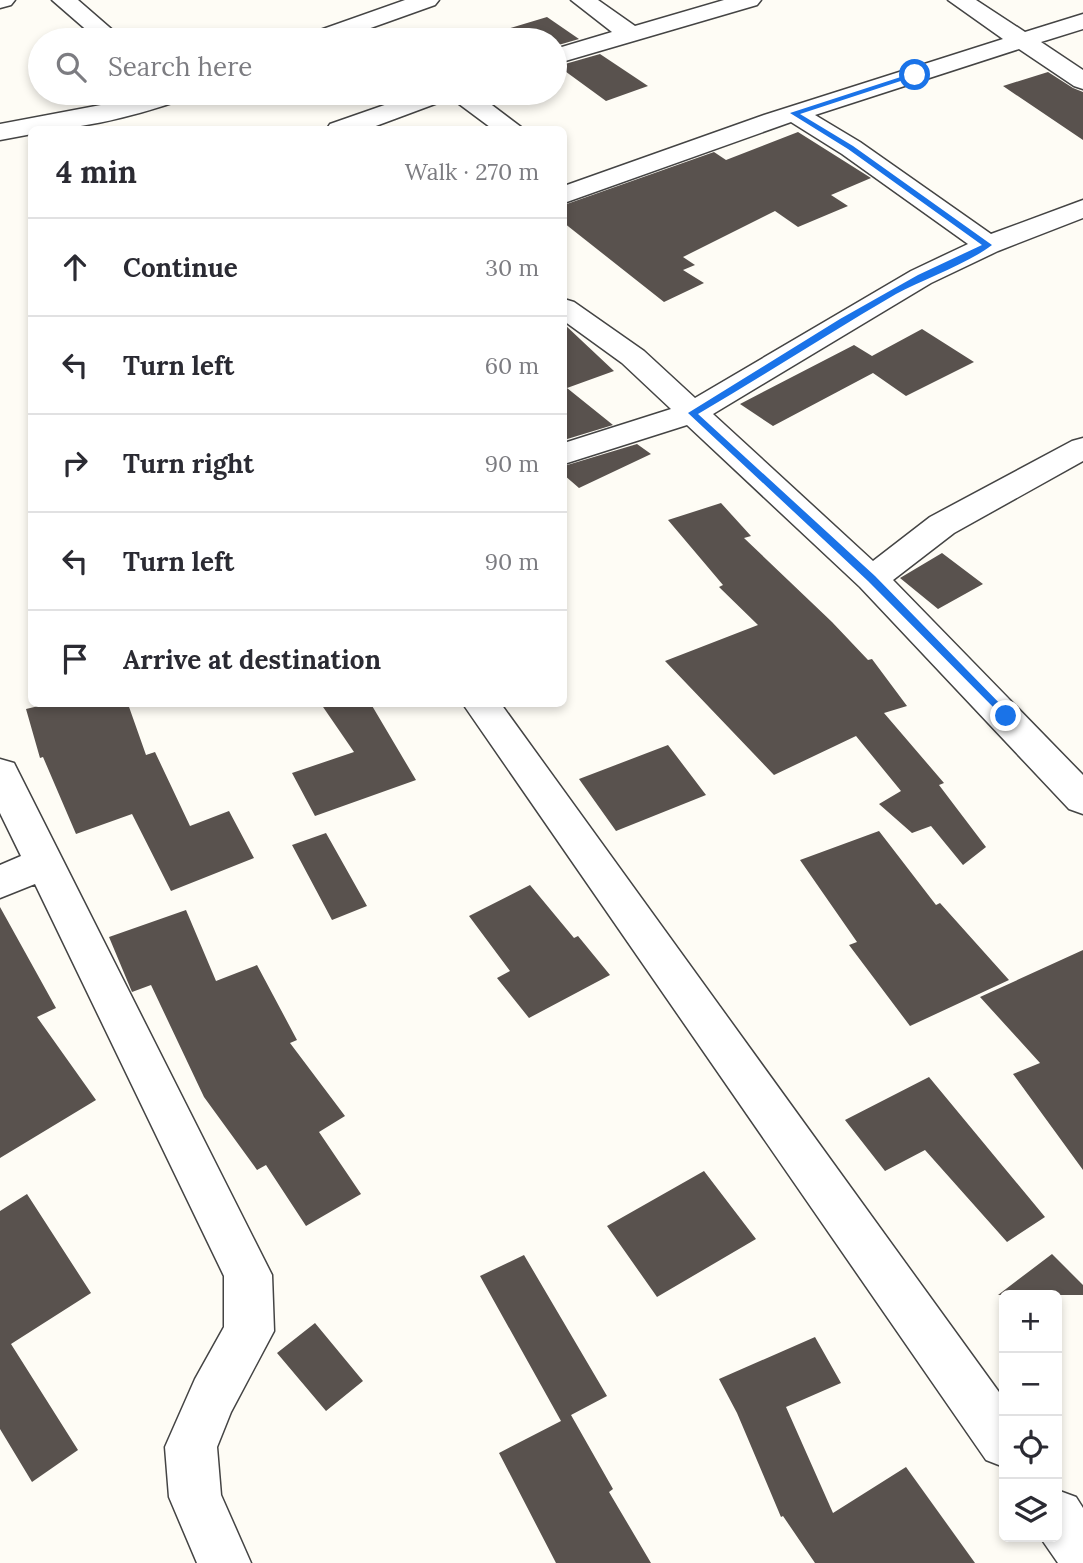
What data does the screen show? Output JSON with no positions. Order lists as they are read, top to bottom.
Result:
{
  "page": {
    "search": "Search here",
    "heading": ["4 min", "Walk · 270 m"],
    "list": [
      ["Continue", "30 m"],
      ["Turn left", "60 m"],
      ["Turn right", "90 m"],
      ["Turn left", "90 m"],
      "Arrive at destination"
    ],
    "map_buttons": ["+", "−"]
  }
}
